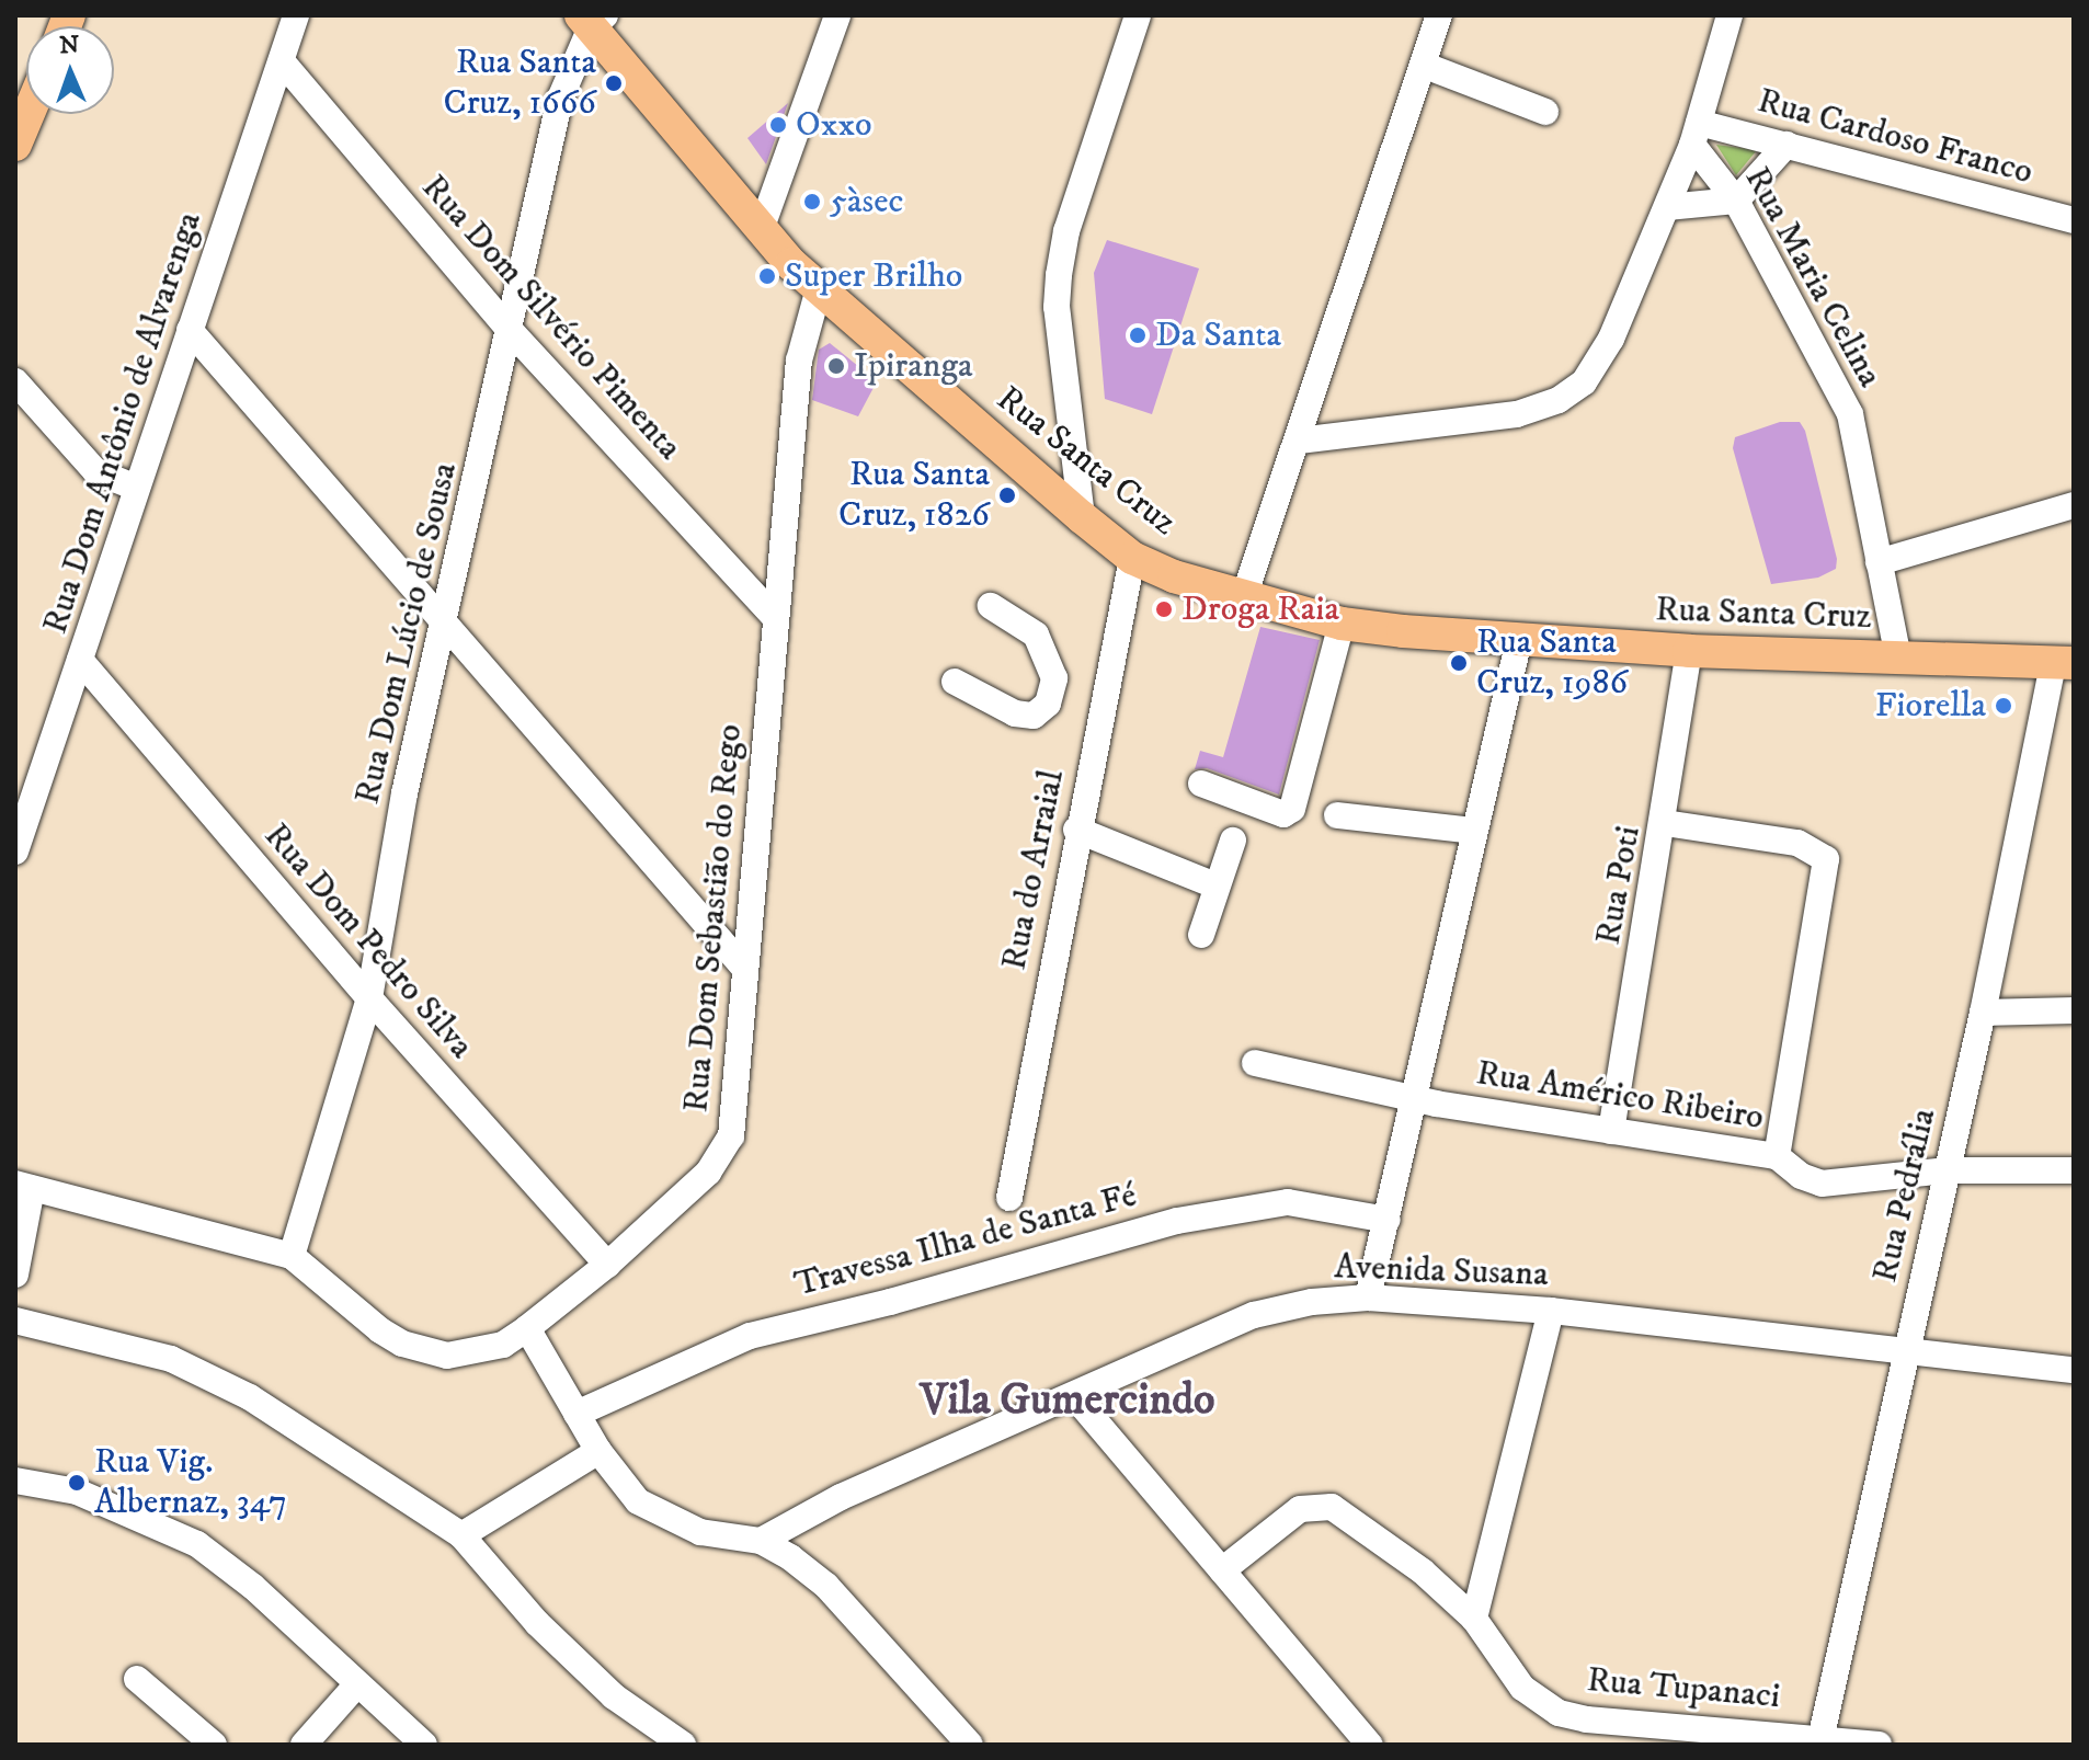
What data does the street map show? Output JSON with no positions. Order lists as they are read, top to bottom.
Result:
{
  "streets": {
    "main road": ["Rua Santa Cruz"],
    "street": [
      "Rua Cardoso Franco",
      "Rua Maria Celina",
      "Rua Dom Silvério Pimenta",
      "Rua Dom Antônio de Alvarenga",
      "Rua Dom Lúcio de Sousa",
      "Rua do Arraial",
      "Rua Poti",
      "Rua Dom Sebastião do Rego",
      "Rua Dom Pedro Silva",
      "Rua Américo Ribeiro",
      "Rua Pedrália",
      "Travessa Ilha de Santa Fé",
      "Avenida Susana",
      "Rua Tupanaci"
    ]
  },
  "crossings": [
    ["Rua Cardoso Franco", "Rua Maria Celina"],
    ["Rua Maria Celina", "Rua Santa Cruz"],
    ["Rua Dom Silvério Pimenta", "Rua Dom Antônio de Alvarenga"],
    ["Rua Dom Silvério Pimenta", "Rua Dom Lúcio de Sousa"],
    ["Rua Dom Silvério Pimenta", "Rua Dom Sebastião do Rego"],
    ["Rua Dom Antônio de Alvarenga", "Rua Dom Pedro Silva"],
    ["Rua Santa Cruz", "Rua Dom Lúcio de Sousa"],
    ["Rua Santa Cruz", "Rua do Arraial"],
    ["Rua Santa Cruz", "Rua Poti"],
    ["Rua Santa Cruz", "Rua Dom Sebastião do Rego"],
    ["Rua Santa Cruz", "Rua Pedrália"],
    ["Rua Dom Lúcio de Sousa", "Rua Dom Sebastião do Rego"],
    ["Rua Dom Lúcio de Sousa", "Rua Dom Pedro Silva"],
    ["Rua Poti", "Rua Américo Ribeiro"],
    ["Rua Dom Sebastião do Rego", "Rua Dom Pedro Silva"],
    ["Rua Américo Ribeiro", "Rua Pedrália"],
    ["Rua Pedrália", "Avenida Susana"],
    ["Rua Pedrália", "Rua Tupanaci"]
  ],
  "districts": ["Vila Gumercindo"],
  "places": [
    "Rua Santa Cruz, 1666",
    "Oxxo",
    "5àsec",
    "Super Brilho",
    "Da Santa",
    "Ipiranga",
    "Rua Santa Cruz, 1826",
    "Droga Raia",
    "Rua Santa Cruz, 1986",
    "Fiorella",
    "Rua Vig. Albernaz, 347"
  ],
  "north": "top"
}
